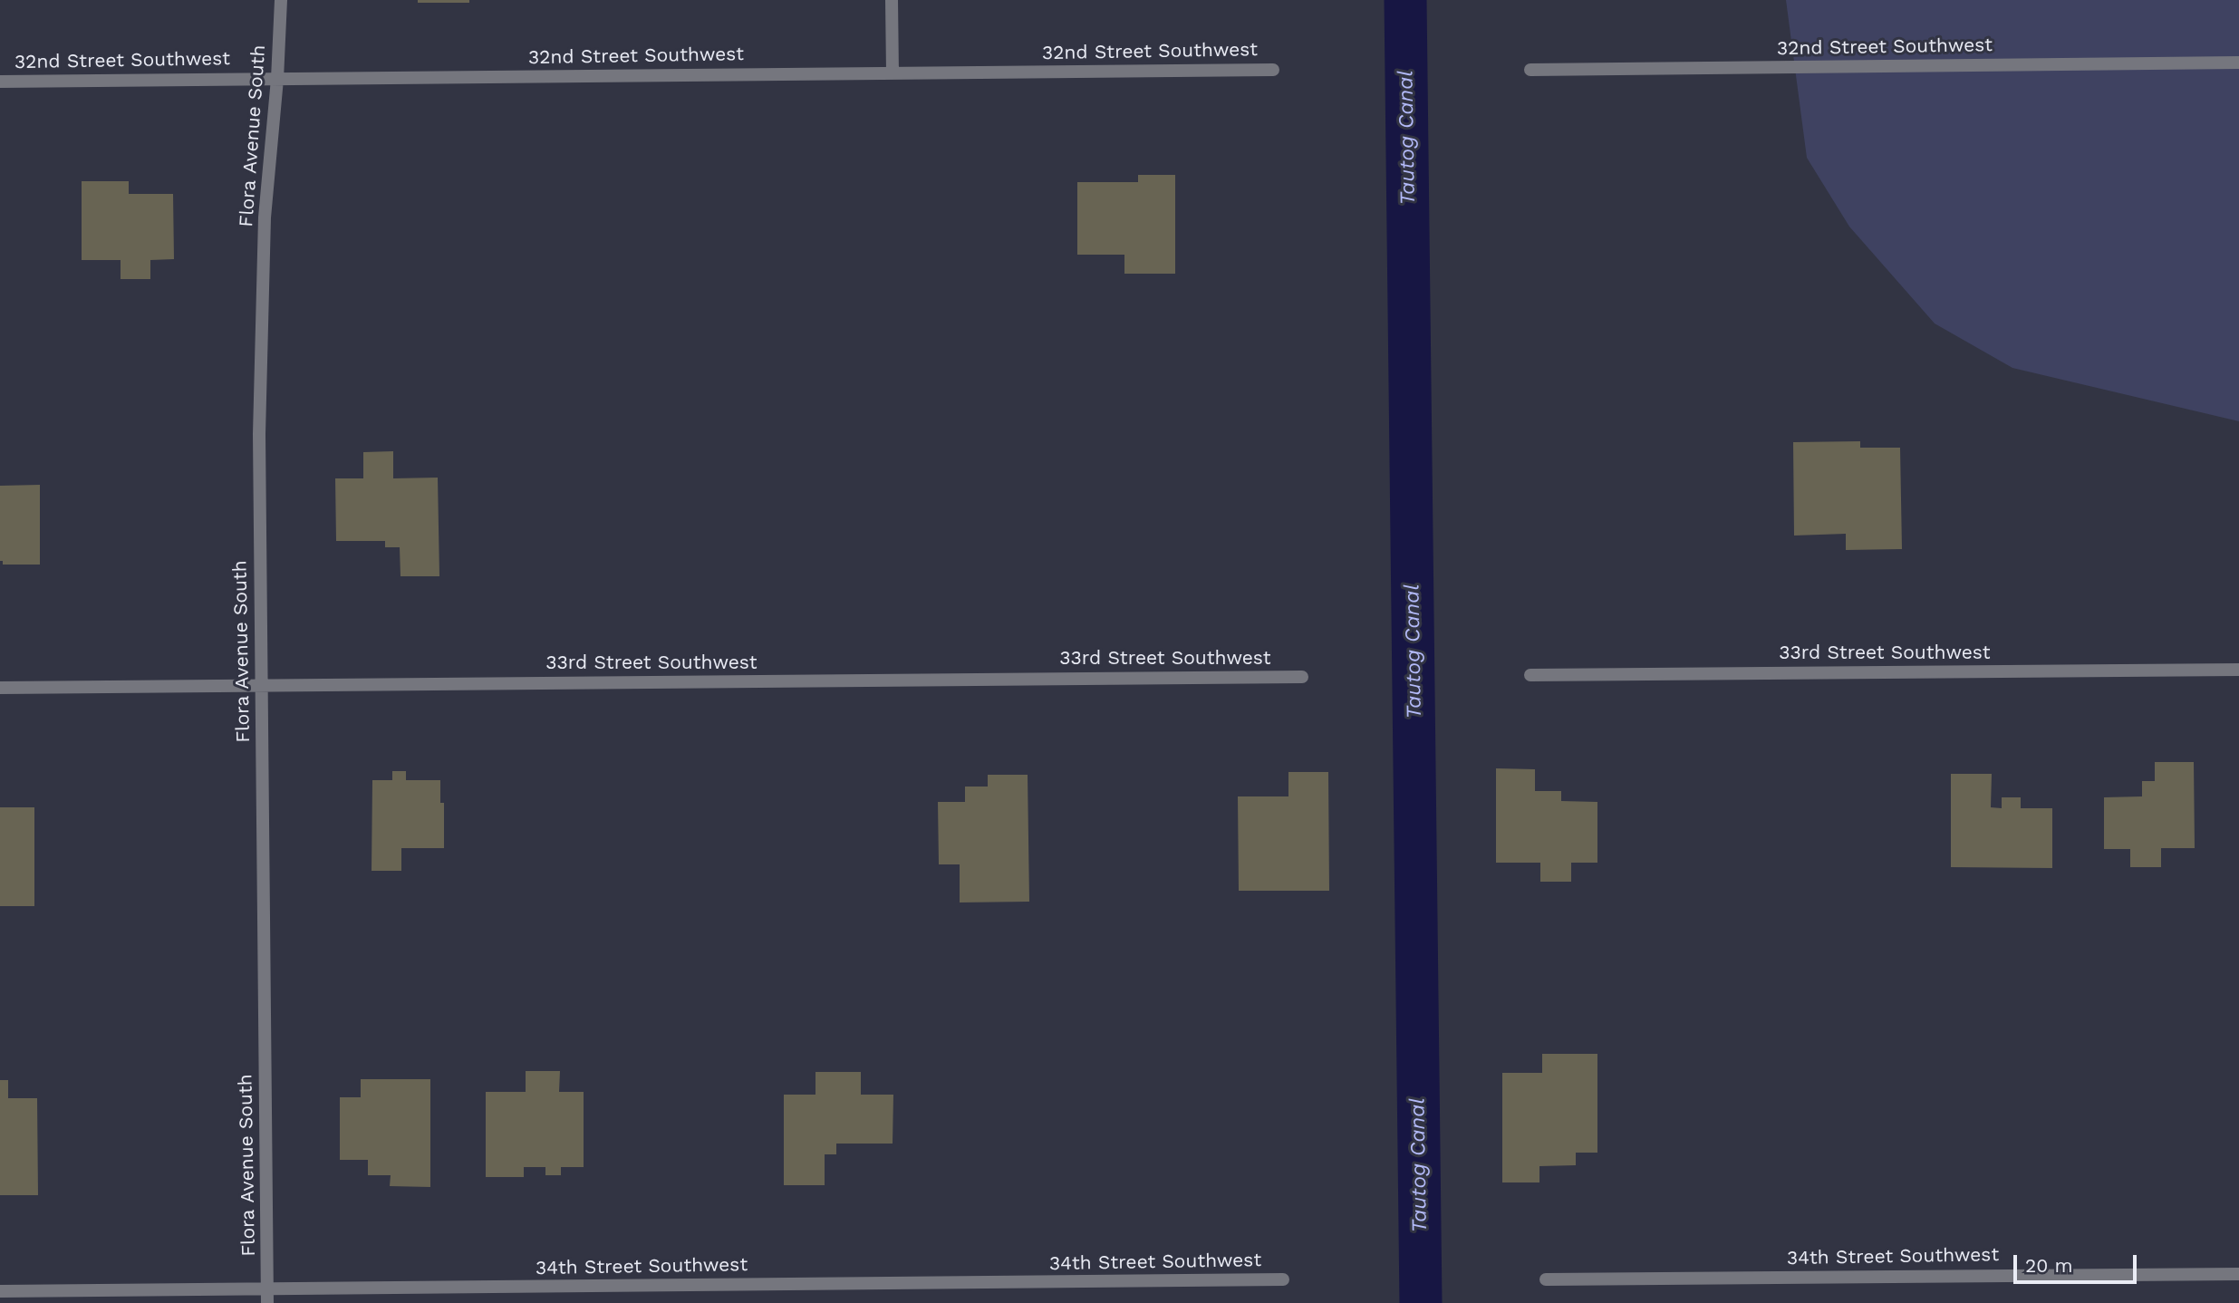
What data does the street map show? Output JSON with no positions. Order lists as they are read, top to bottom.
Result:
{
  "streets": {
    "street": [
      "32nd Street Southwest",
      "Flora Avenue South",
      "33rd Street Southwest",
      "34th Street Southwest"
    ]
  },
  "crossings": [
    ["32nd Street Southwest", "Flora Avenue South"],
    ["Flora Avenue South", "33rd Street Southwest"],
    ["Flora Avenue South", "34th Street Southwest"]
  ],
  "water": ["Tautog Canal"],
  "scale_bar": "20 m"
}
